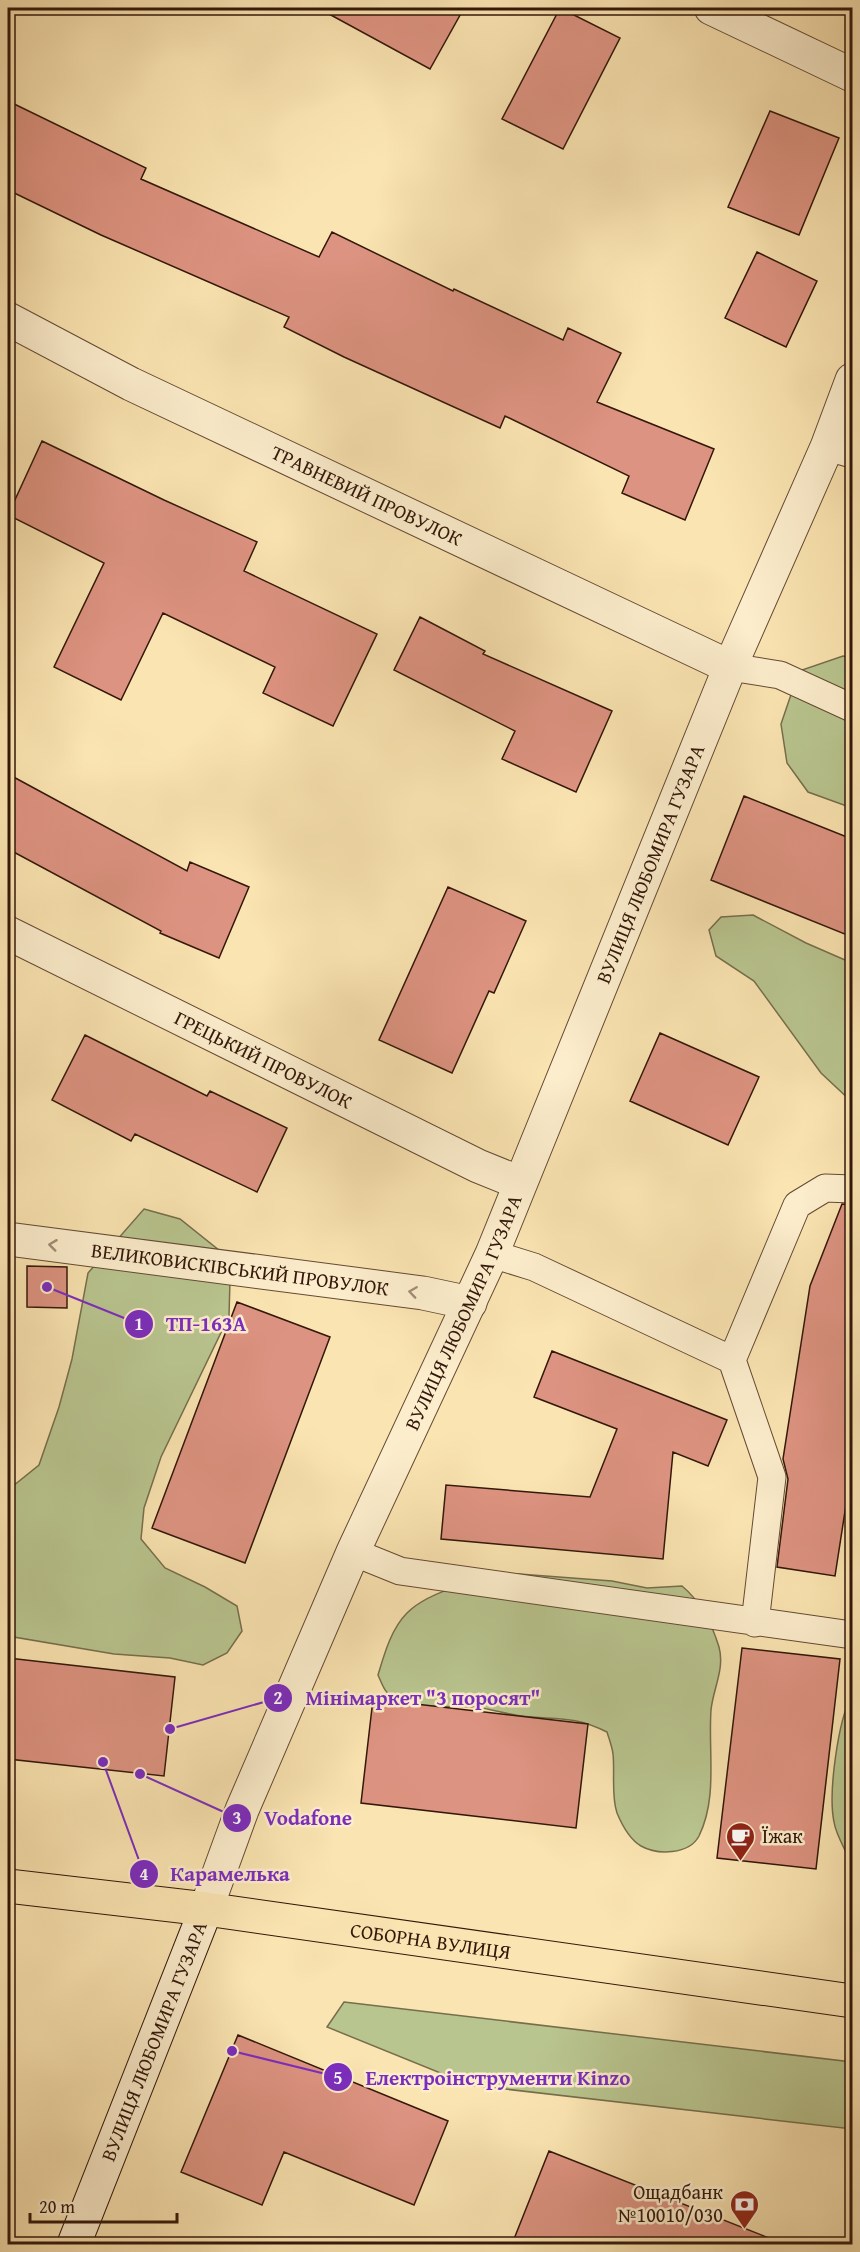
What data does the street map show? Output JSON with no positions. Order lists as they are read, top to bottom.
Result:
{
  "streets": {
    "main road": ["СОБОРНА ВУЛИЦЯ"],
    "street": [
      "ТРАВНЕВИЙ ПРОВУЛОК",
      "ВУЛИЦЯ ЛЮБОМИРА ГУЗАРА",
      "ГРЕЦЬКИЙ ПРОВУЛОК",
      "ВЕЛИКОВИСКІВСЬКИЙ ПРОВУЛОК"
    ]
  },
  "crossings": [
    ["ТРАВНЕВИЙ ПРОВУЛОК", "ВУЛИЦЯ ЛЮБОМИРА ГУЗАРА"],
    ["ВУЛИЦЯ ЛЮБОМИРА ГУЗАРА", "ГРЕЦЬКИЙ ПРОВУЛОК"],
    ["ВУЛИЦЯ ЛЮБОМИРА ГУЗАРА", "ВЕЛИКОВИСКІВСЬКИЙ ПРОВУЛОК"],
    ["ВУЛИЦЯ ЛЮБОМИРА ГУЗАРА", "СОБОРНА ВУЛИЦЯ"]
  ],
  "one_way": ["ВЕЛИКОВИСКІВСЬКИЙ ПРОВУЛОК"],
  "places": {
    "other": [
      "ТП-163А",
      "Мінімаркет \"3 поросят\"",
      "Карамелька",
      "Vodafone",
      "Електроінструменти Kinzo"
    ],
    "cafe": ["Їжак"],
    "bank": ["Ощадбанк №10010/030"]
  },
  "scale_bar": "20 m"
}
